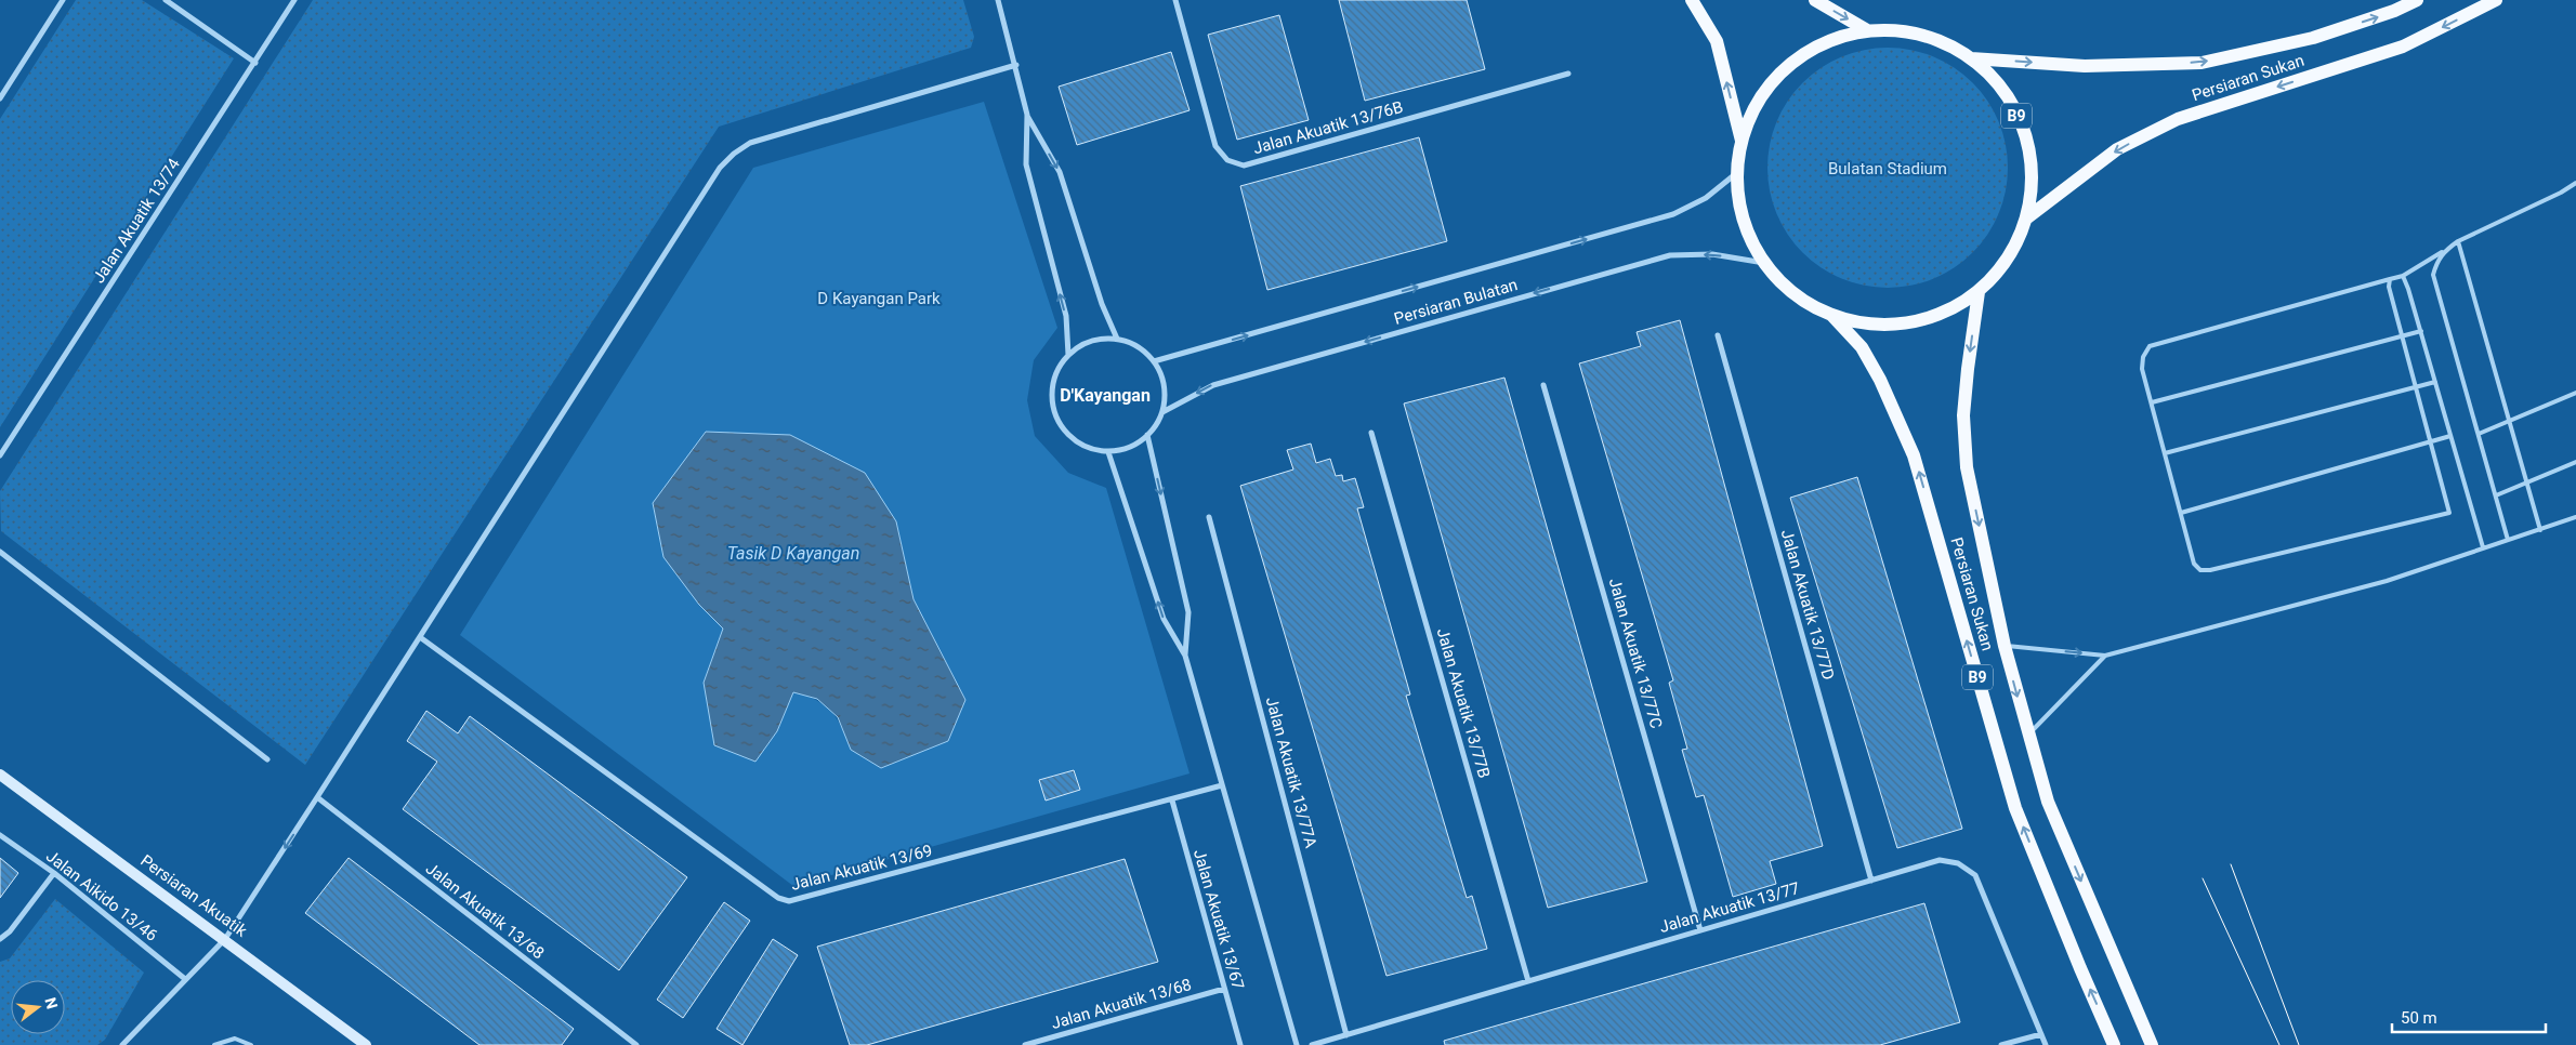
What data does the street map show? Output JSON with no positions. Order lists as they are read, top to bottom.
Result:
{
  "streets": {
    "main road": ["Persiaran Sukan", "B9"],
    "street": [
      "Jalan Akuatik 13/76B",
      "Jalan Akuatik 13/74",
      "Persiaran Bulatan",
      "Jalan Akuatik 13/77D",
      "Jalan Akuatik 13/77C",
      "Jalan Akuatik 13/77B",
      "Jalan Akuatik 13/77A",
      "Jalan Akuatik 13/69",
      "Jalan Aikido 13/46",
      "Persiaran Akuatik",
      "Jalan Akuatik 13/77",
      "Jalan Akuatik 13/68",
      "Jalan Akuatik 13/67"
    ]
  },
  "crossings": [
    ["Persiaran Sukan", "B9"],
    ["B9", "Persiaran Bulatan"],
    ["Jalan Akuatik 13/77D", "Jalan Akuatik 13/77"],
    ["Jalan Akuatik 13/77C", "Jalan Akuatik 13/77"],
    ["Jalan Akuatik 13/77B", "Jalan Akuatik 13/77"],
    ["Jalan Akuatik 13/77A", "Jalan Akuatik 13/77"],
    ["Jalan Akuatik 13/69", "Jalan Akuatik 13/67"],
    ["Jalan Akuatik 13/68", "Jalan Akuatik 13/67"]
  ],
  "districts": ["D'Kayangan"],
  "water": ["Tasik D Kayangan"],
  "parks": ["Bulatan Stadium", "D Kayangan Park"],
  "scale_bar": "50 m",
  "north": "right"
}
